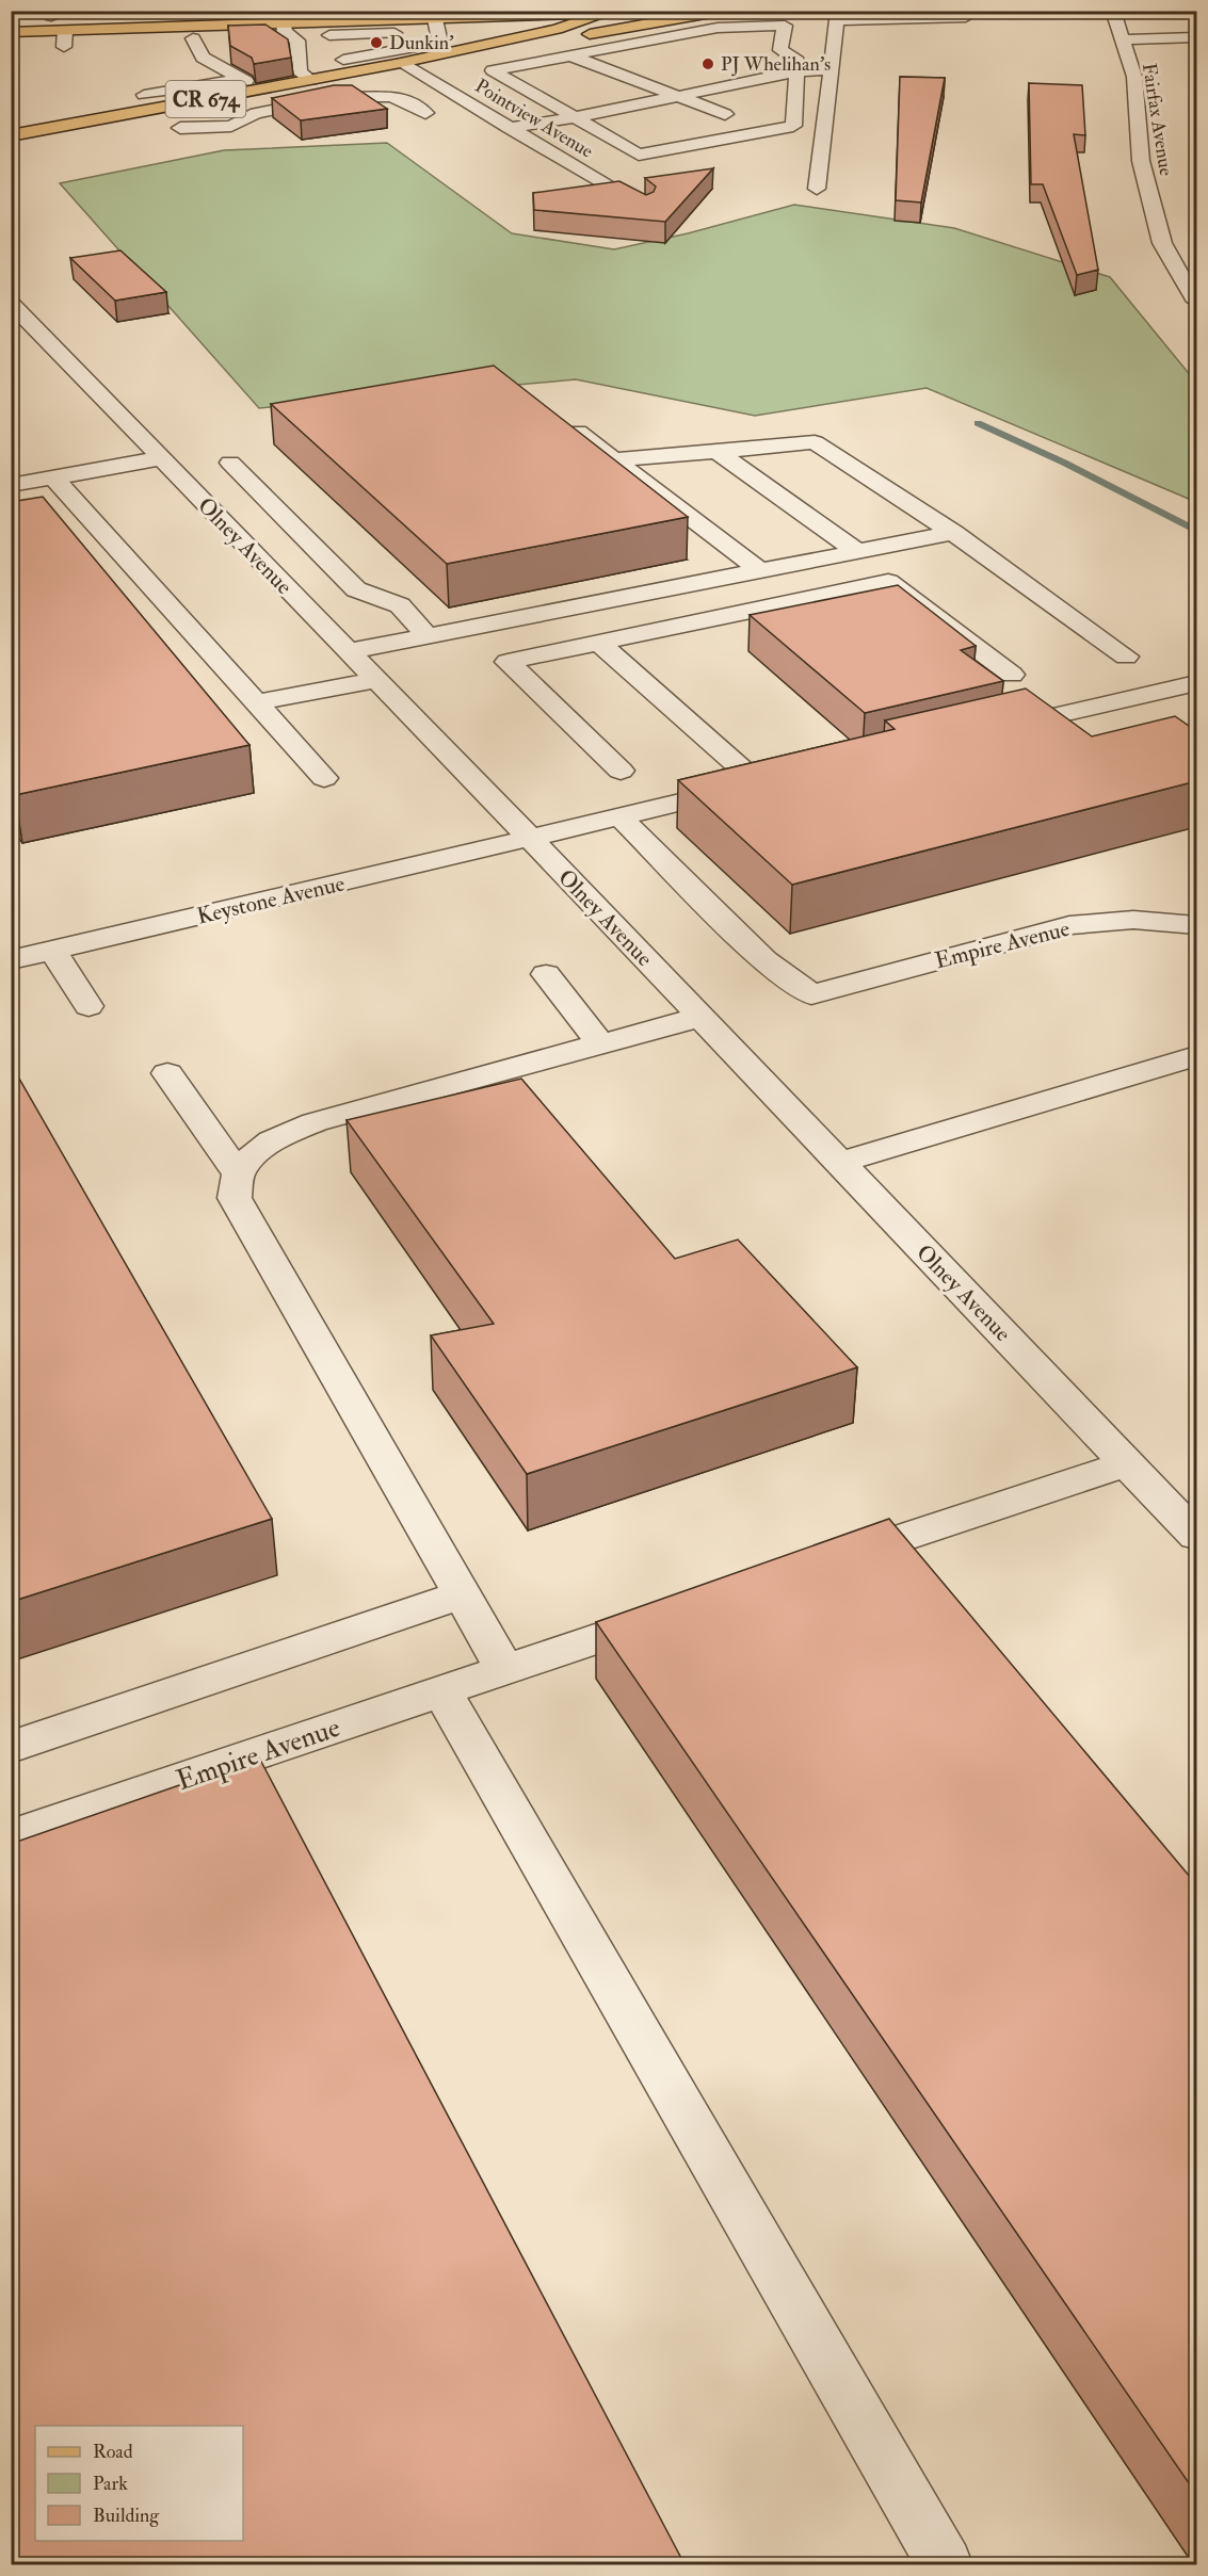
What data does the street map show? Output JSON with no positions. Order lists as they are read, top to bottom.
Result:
{
  "streets": {
    "main road": ["CR 674"],
    "street": [
      "Pointview Avenue",
      "Fairfax Avenue",
      "Olney Avenue",
      "Keystone Avenue",
      "Empire Avenue"
    ]
  },
  "crossings": [
    ["CR 674", "Pointview Avenue"],
    ["Olney Avenue", "Keystone Avenue"],
    ["Keystone Avenue", "Empire Avenue"]
  ],
  "places": ["Dunkin'", "PJ Whelihan's"],
  "legend": ["Road", "Park", "Building"]
}
